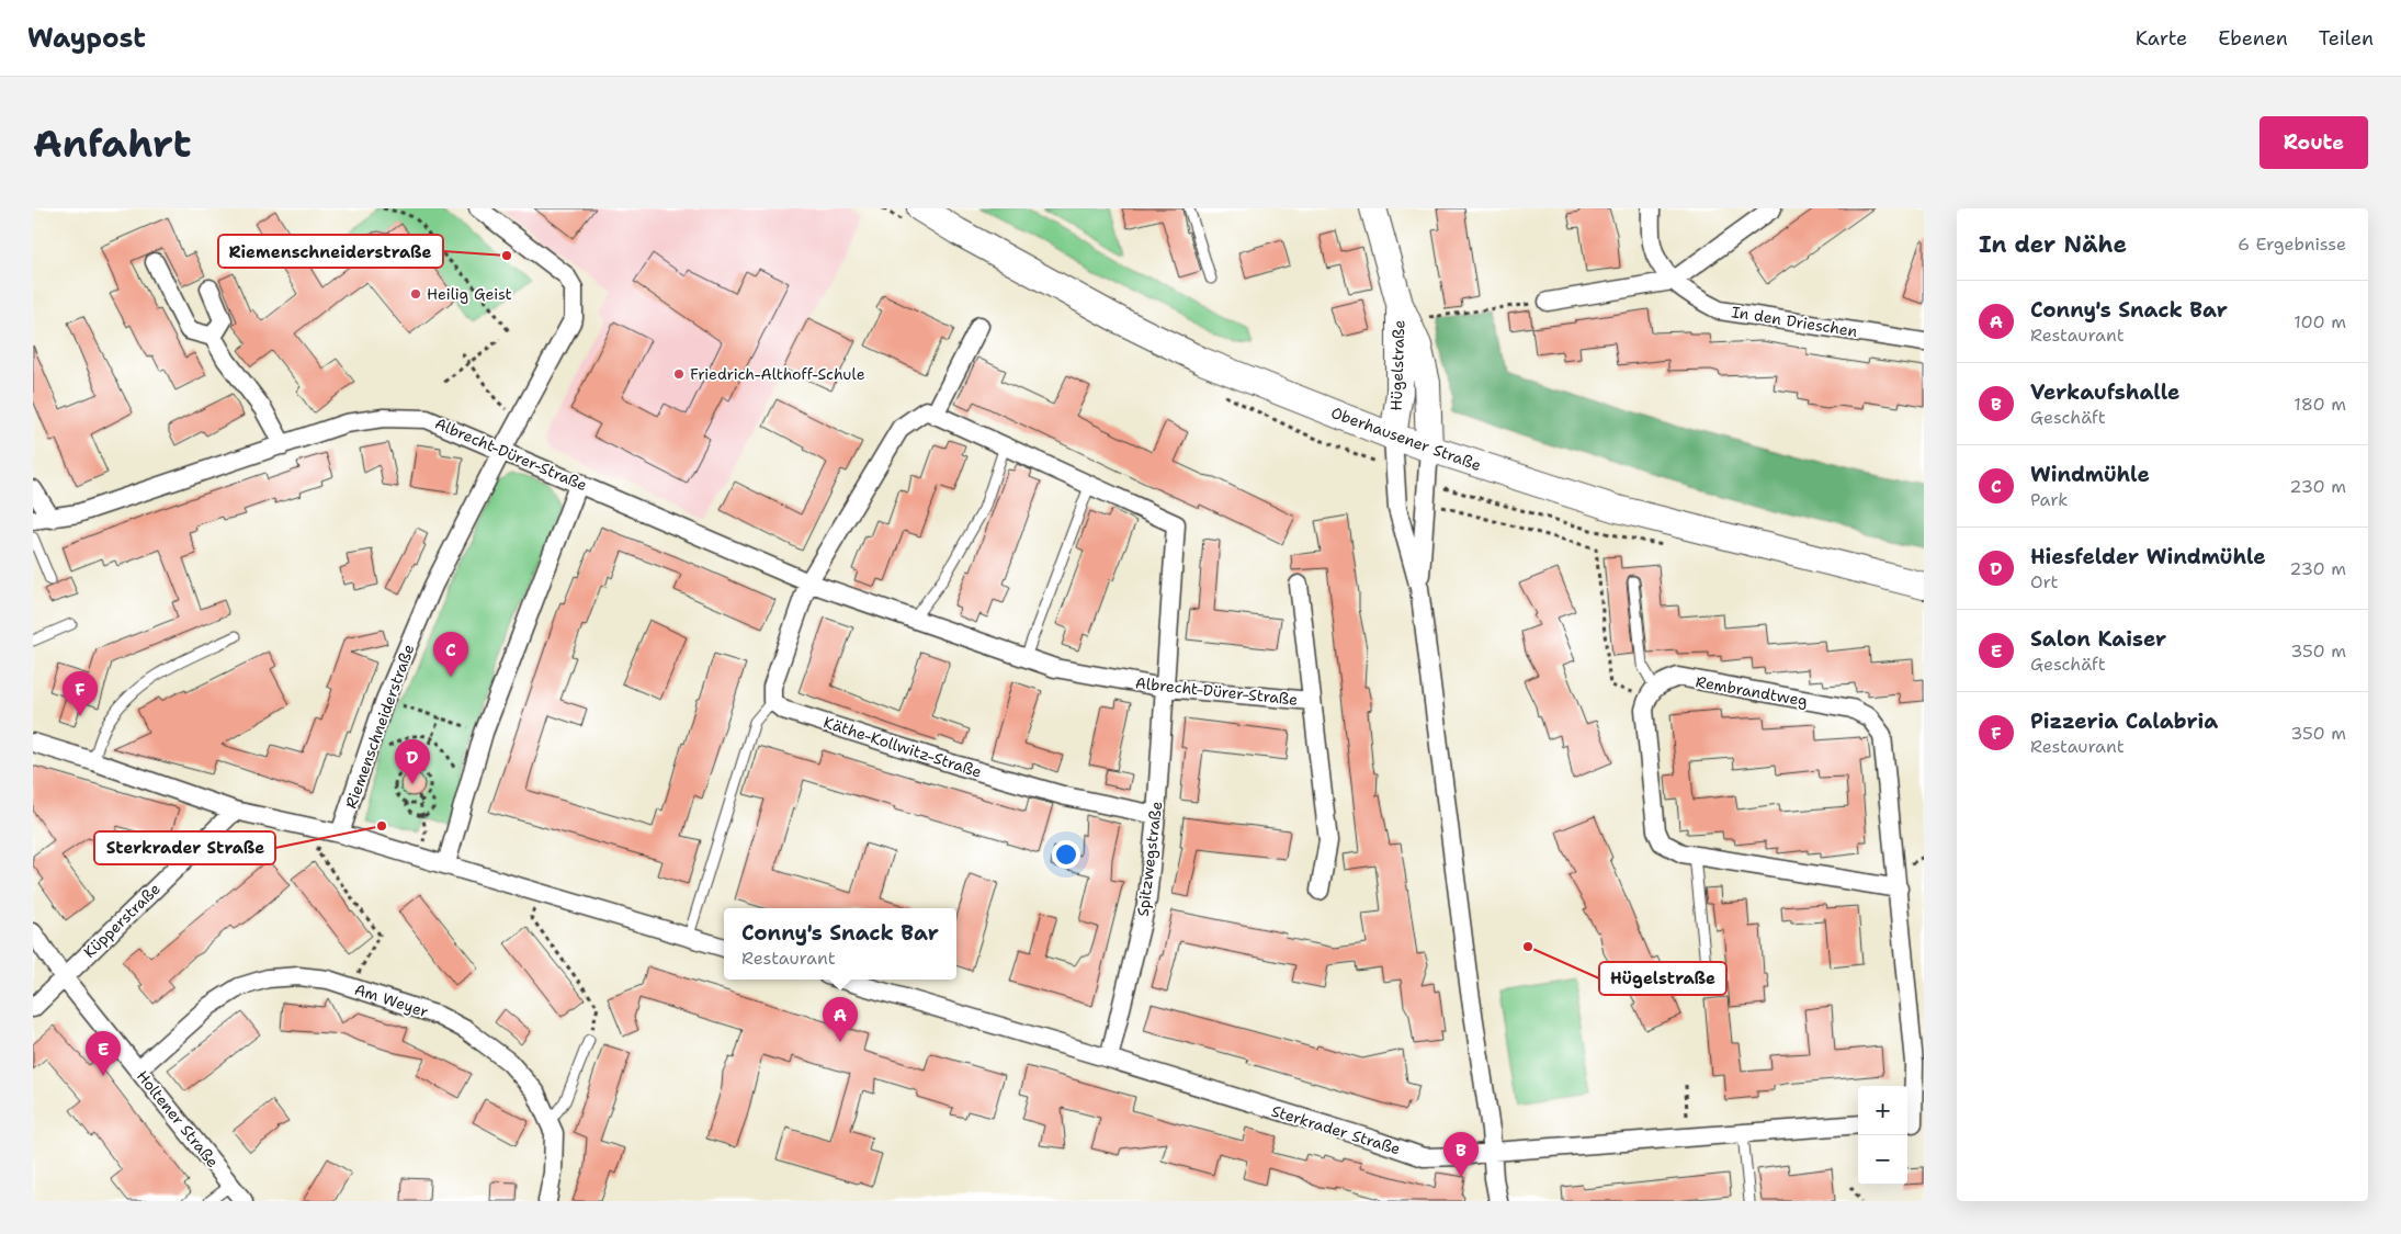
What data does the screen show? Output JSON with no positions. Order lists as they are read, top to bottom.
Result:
{
  "streets": {
    "main road": ["Hügelstraße", "Oberhausener Straße"],
    "street": [
      "In den Drieschen",
      "Albrecht-Dürer-Straße",
      "Rembrandtweg",
      "Riemenschneiderstraße",
      "Käthe-Kollwitz-Straße",
      "Spitzwegstraße",
      "Küpperstraße",
      "Am Weyer",
      "Holtener Straße",
      "Sterkrader Straße"
    ]
  },
  "crossings": [
    ["Hügelstraße", "Oberhausener Straße"],
    ["Hügelstraße", "Sterkrader Straße"],
    ["Albrecht-Dürer-Straße", "Riemenschneiderstraße"],
    ["Albrecht-Dürer-Straße", "Spitzwegstraße"],
    ["Käthe-Kollwitz-Straße", "Spitzwegstraße"],
    ["Spitzwegstraße", "Sterkrader Straße"],
    ["Küpperstraße", "Holtener Straße"],
    ["Am Weyer", "Holtener Straße"]
  ],
  "places": [
    "Riemenschneiderstraße",
    "Heilig Geist",
    "Friedrich-Althoff-Schule",
    "Sterkrader Straße",
    "Hügelstraße"
  ],
  "page": {
    "header": "Waypost",
    "nav": ["Karte", "Ebenen", "Teilen"],
    "buttons": "Route",
    "title": "Anfahrt",
    "heading": ["In der Nähe", "6 Ergebnisse"],
    "list": [
      {
        "mark": "A",
        "name": "Conny's Snack Bar",
        "note": "Restaurant",
        "value": "100 m"
      },
      {
        "mark": "B",
        "name": "Verkaufshalle",
        "note": "Geschäft",
        "value": "180 m"
      },
      {
        "mark": "C",
        "name": "Windmühle",
        "note": "Park",
        "value": "230 m"
      },
      {
        "mark": "D",
        "name": "Hiesfelder Windmühle",
        "note": "Ort",
        "value": "230 m"
      },
      {
        "mark": "E",
        "name": "Salon Kaiser",
        "note": "Geschäft",
        "value": "350 m"
      },
      {
        "mark": "F",
        "name": "Pizzeria Calabria",
        "note": "Restaurant",
        "value": "350 m"
      }
    ],
    "pins": [
      "C",
      "F",
      "D",
      "A",
      "E",
      "B"
    ],
    "popup": ["Conny's Snack Bar", "Restaurant"],
    "map_buttons": ["+", "−"]
  }
}
